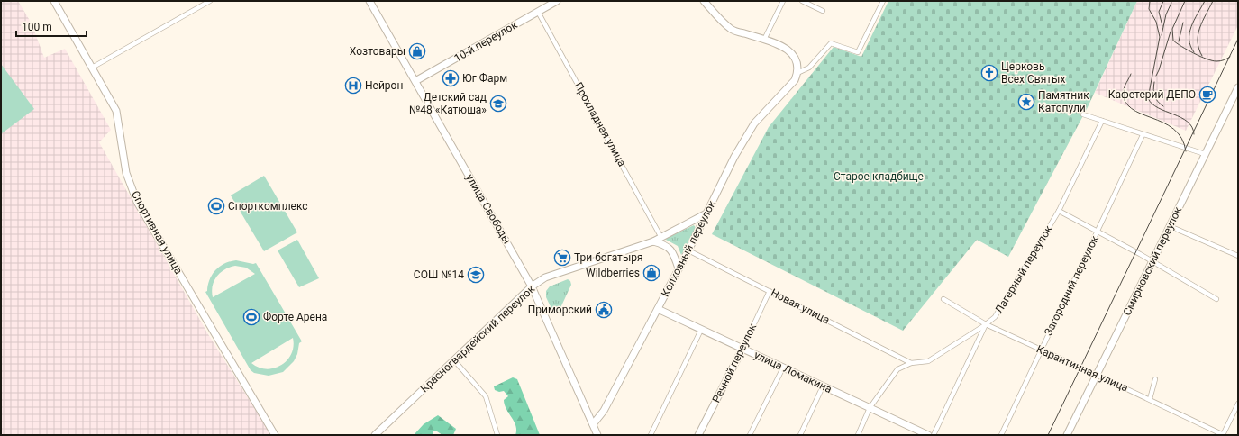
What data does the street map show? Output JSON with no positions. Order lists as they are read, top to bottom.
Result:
{
  "streets": {
    "main road": [
      "10-й переулок",
      "улица Свободы",
      "Спортивная улица",
      "Колхозный переулок",
      "Смирновский переулок",
      "Красногвардейский переулок",
      "Речной переулок",
      "улица Ломакина"
    ],
    "street": [
      "Прохладная улица",
      "Лагерный переулок",
      "Загородний переулок",
      "Новая улица",
      "Карантинная улица"
    ]
  },
  "crossings": [
    ["10-й переулок", "Прохладная улица"],
    ["10-й переулок", "улица Свободы"],
    ["Прохладная улица", "Красногвардейский переулок"],
    ["улица Свободы", "Колхозный переулок"],
    ["улица Свободы", "Красногвардейский переулок"],
    ["Колхозный переулок", "Новая улица"],
    ["Колхозный переулок", "Красногвардейский переулок"],
    ["Колхозный переулок", "улица Ломакина"],
    ["Смирновский переулок", "Карантинная улица"],
    ["Лагерный переулок", "Карантинная улица"],
    ["Загородний переулок", "Карантинная улица"],
    ["Новая улица", "Речной переулок"],
    ["Речной переулок", "улица Ломакина"]
  ],
  "parks": ["Старое кладбище"],
  "places": {
    "shop": ["Хозтовары", "Wildberries"],
    "church": ["Церковь Всех Святых"],
    "pharmacy": ["Юг Фарм"],
    "hospital": ["Нейрон"],
    "cafe": ["Кафетерий ДЕПО"],
    "place": ["Памятник Катопули"],
    "school or university": ["Детский сад №48 «Катюша»", "СОШ №14"],
    "sports": ["Спорткомплекс", "Форте Арена"],
    "supermarket": ["Три богатыря"],
    "public building": ["Приморский"]
  },
  "scale_bar": "100 m"
}
